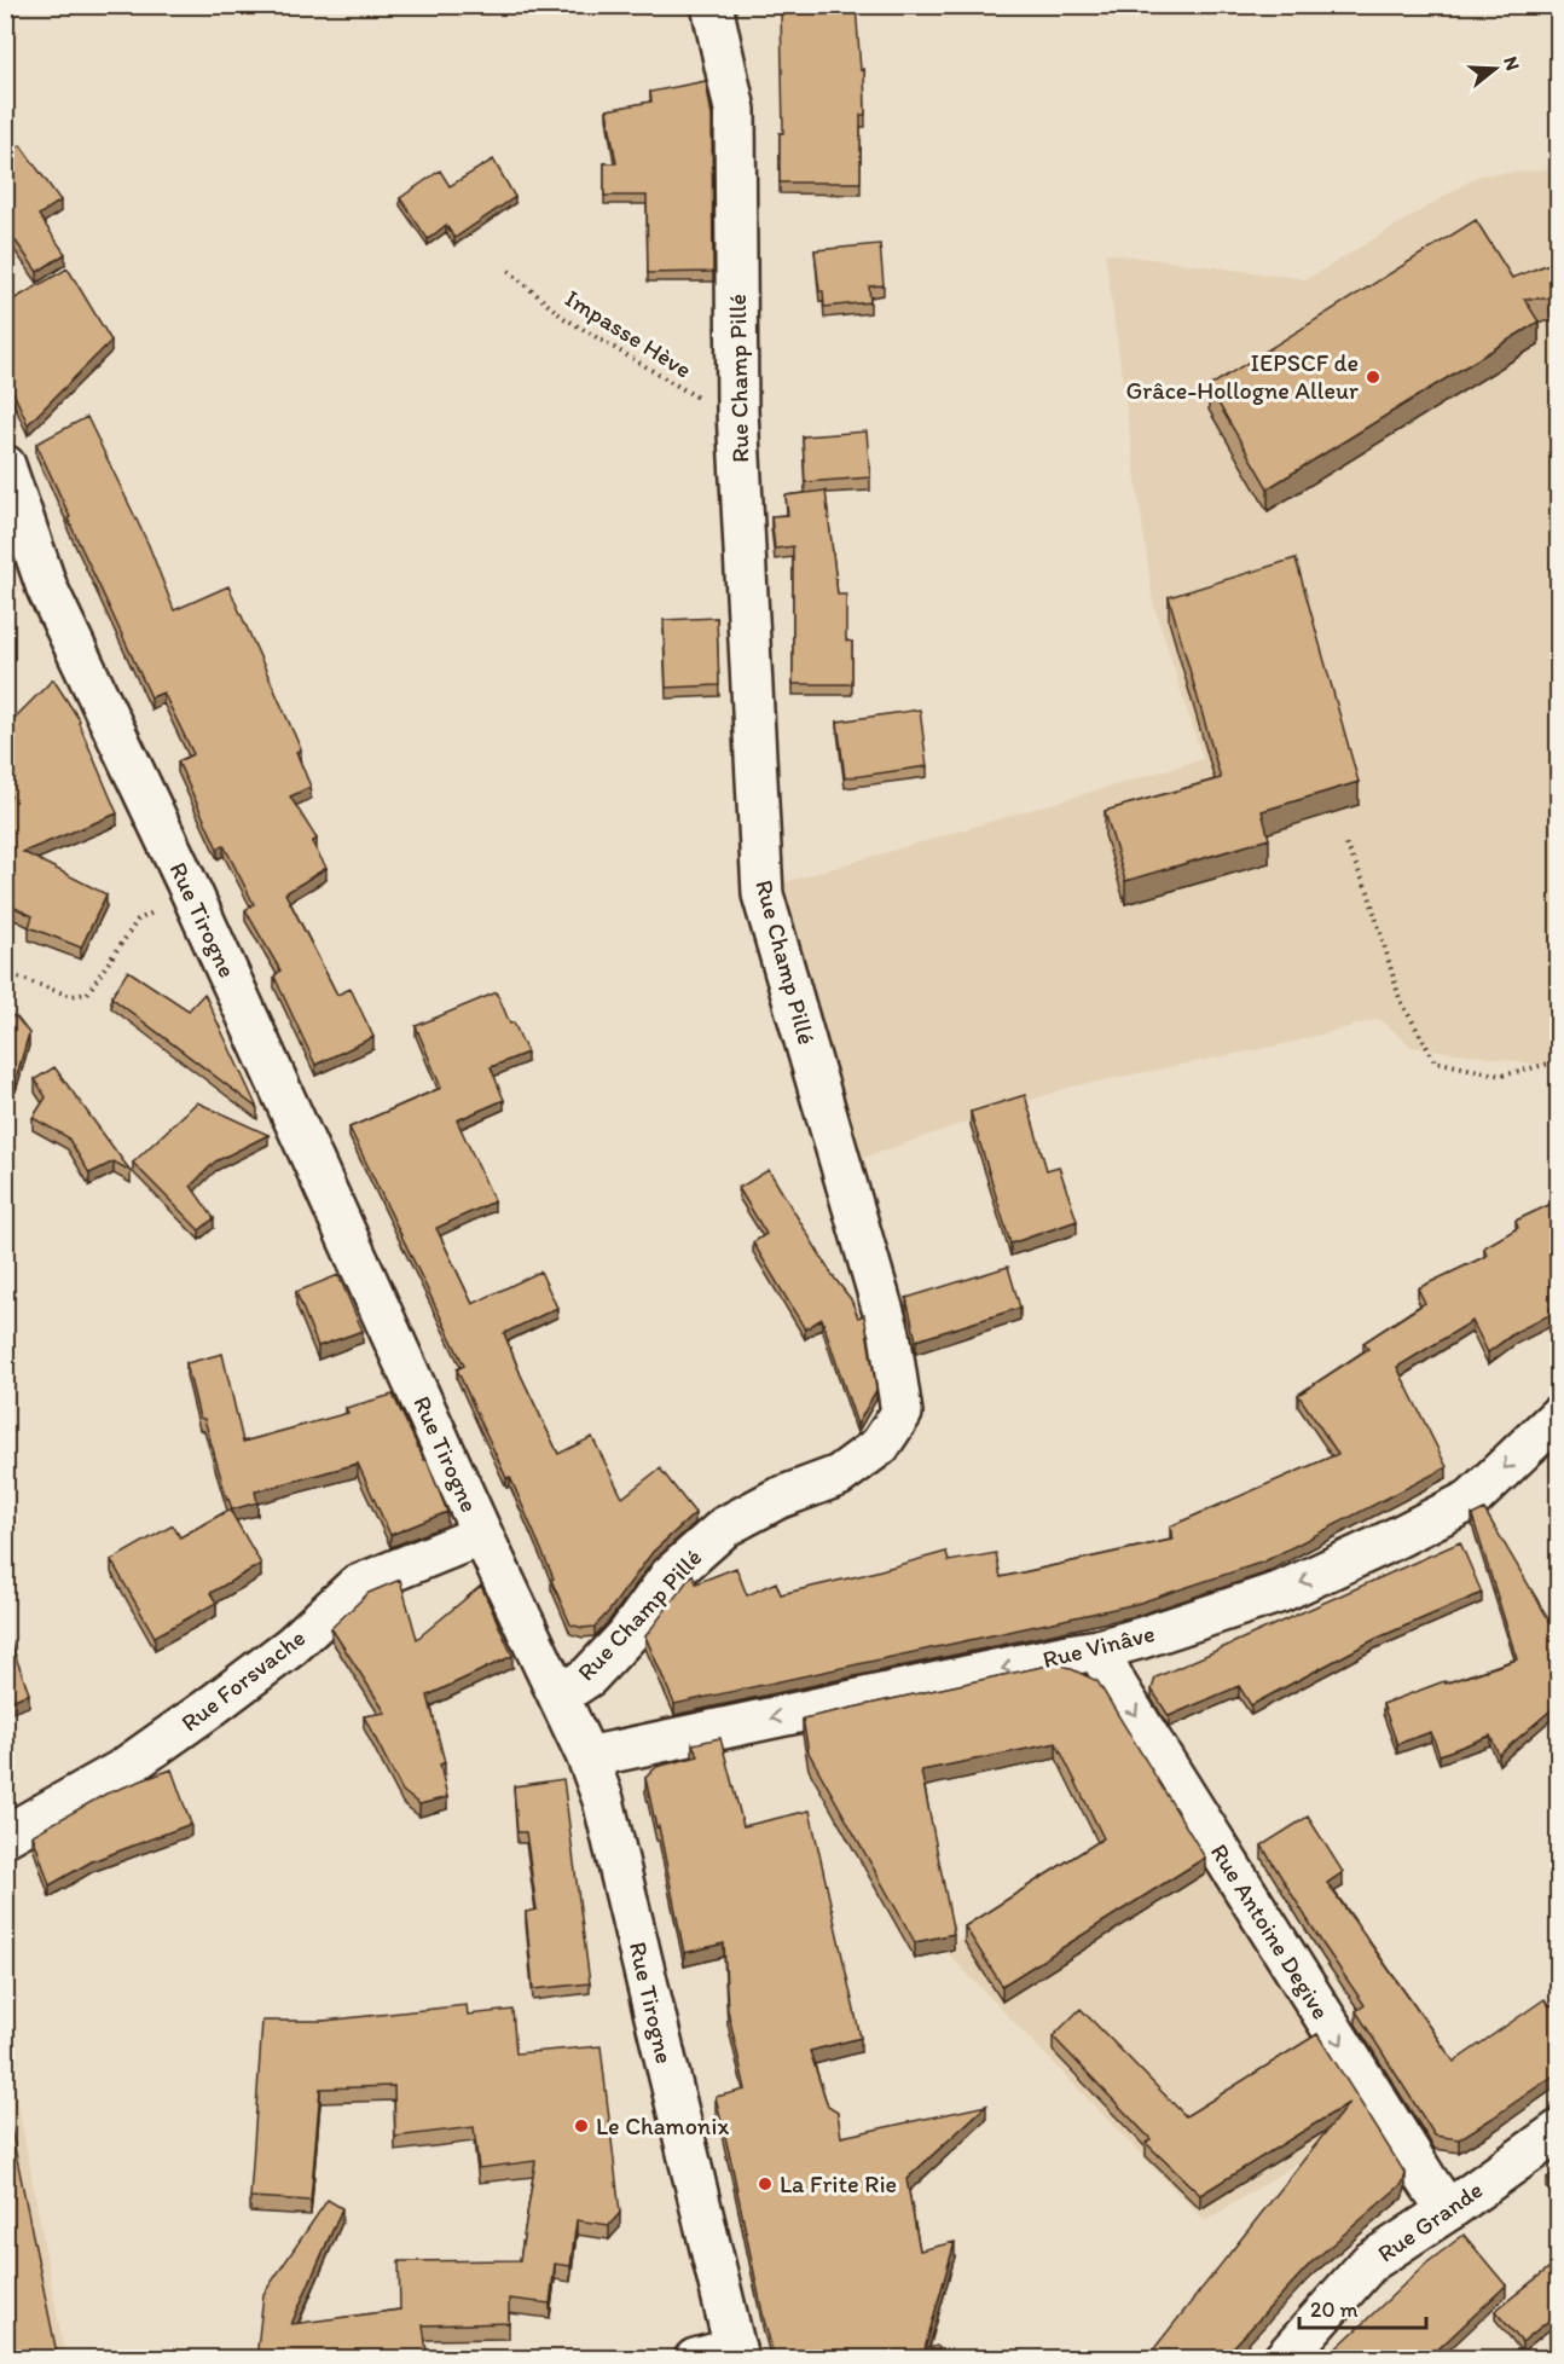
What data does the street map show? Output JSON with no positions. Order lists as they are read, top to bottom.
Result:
{
  "streets": {
    "street": [
      "Rue Champ Pillé",
      "Rue Tirogne",
      "Rue Vinâve",
      "Rue Forsvache",
      "Rue Antoine Degive",
      "Rue Grande"
    ],
    "path": ["Impasse Hève"]
  },
  "crossings": [
    ["Impasse Hève", "Rue Champ Pillé"],
    ["Rue Champ Pillé", "Rue Tirogne"],
    ["Rue Tirogne", "Rue Vinâve"],
    ["Rue Tirogne", "Rue Forsvache"],
    ["Rue Vinâve", "Rue Antoine Degive"],
    ["Rue Antoine Degive", "Rue Grande"]
  ],
  "one_way": ["Rue Vinâve", "Rue Antoine Degive"],
  "places": ["IEPSCF de Grâce-Hollogne Alleur", "Le Chamonix", "La Frite Rie"],
  "scale_bar": "20 m",
  "north": "right"
}
